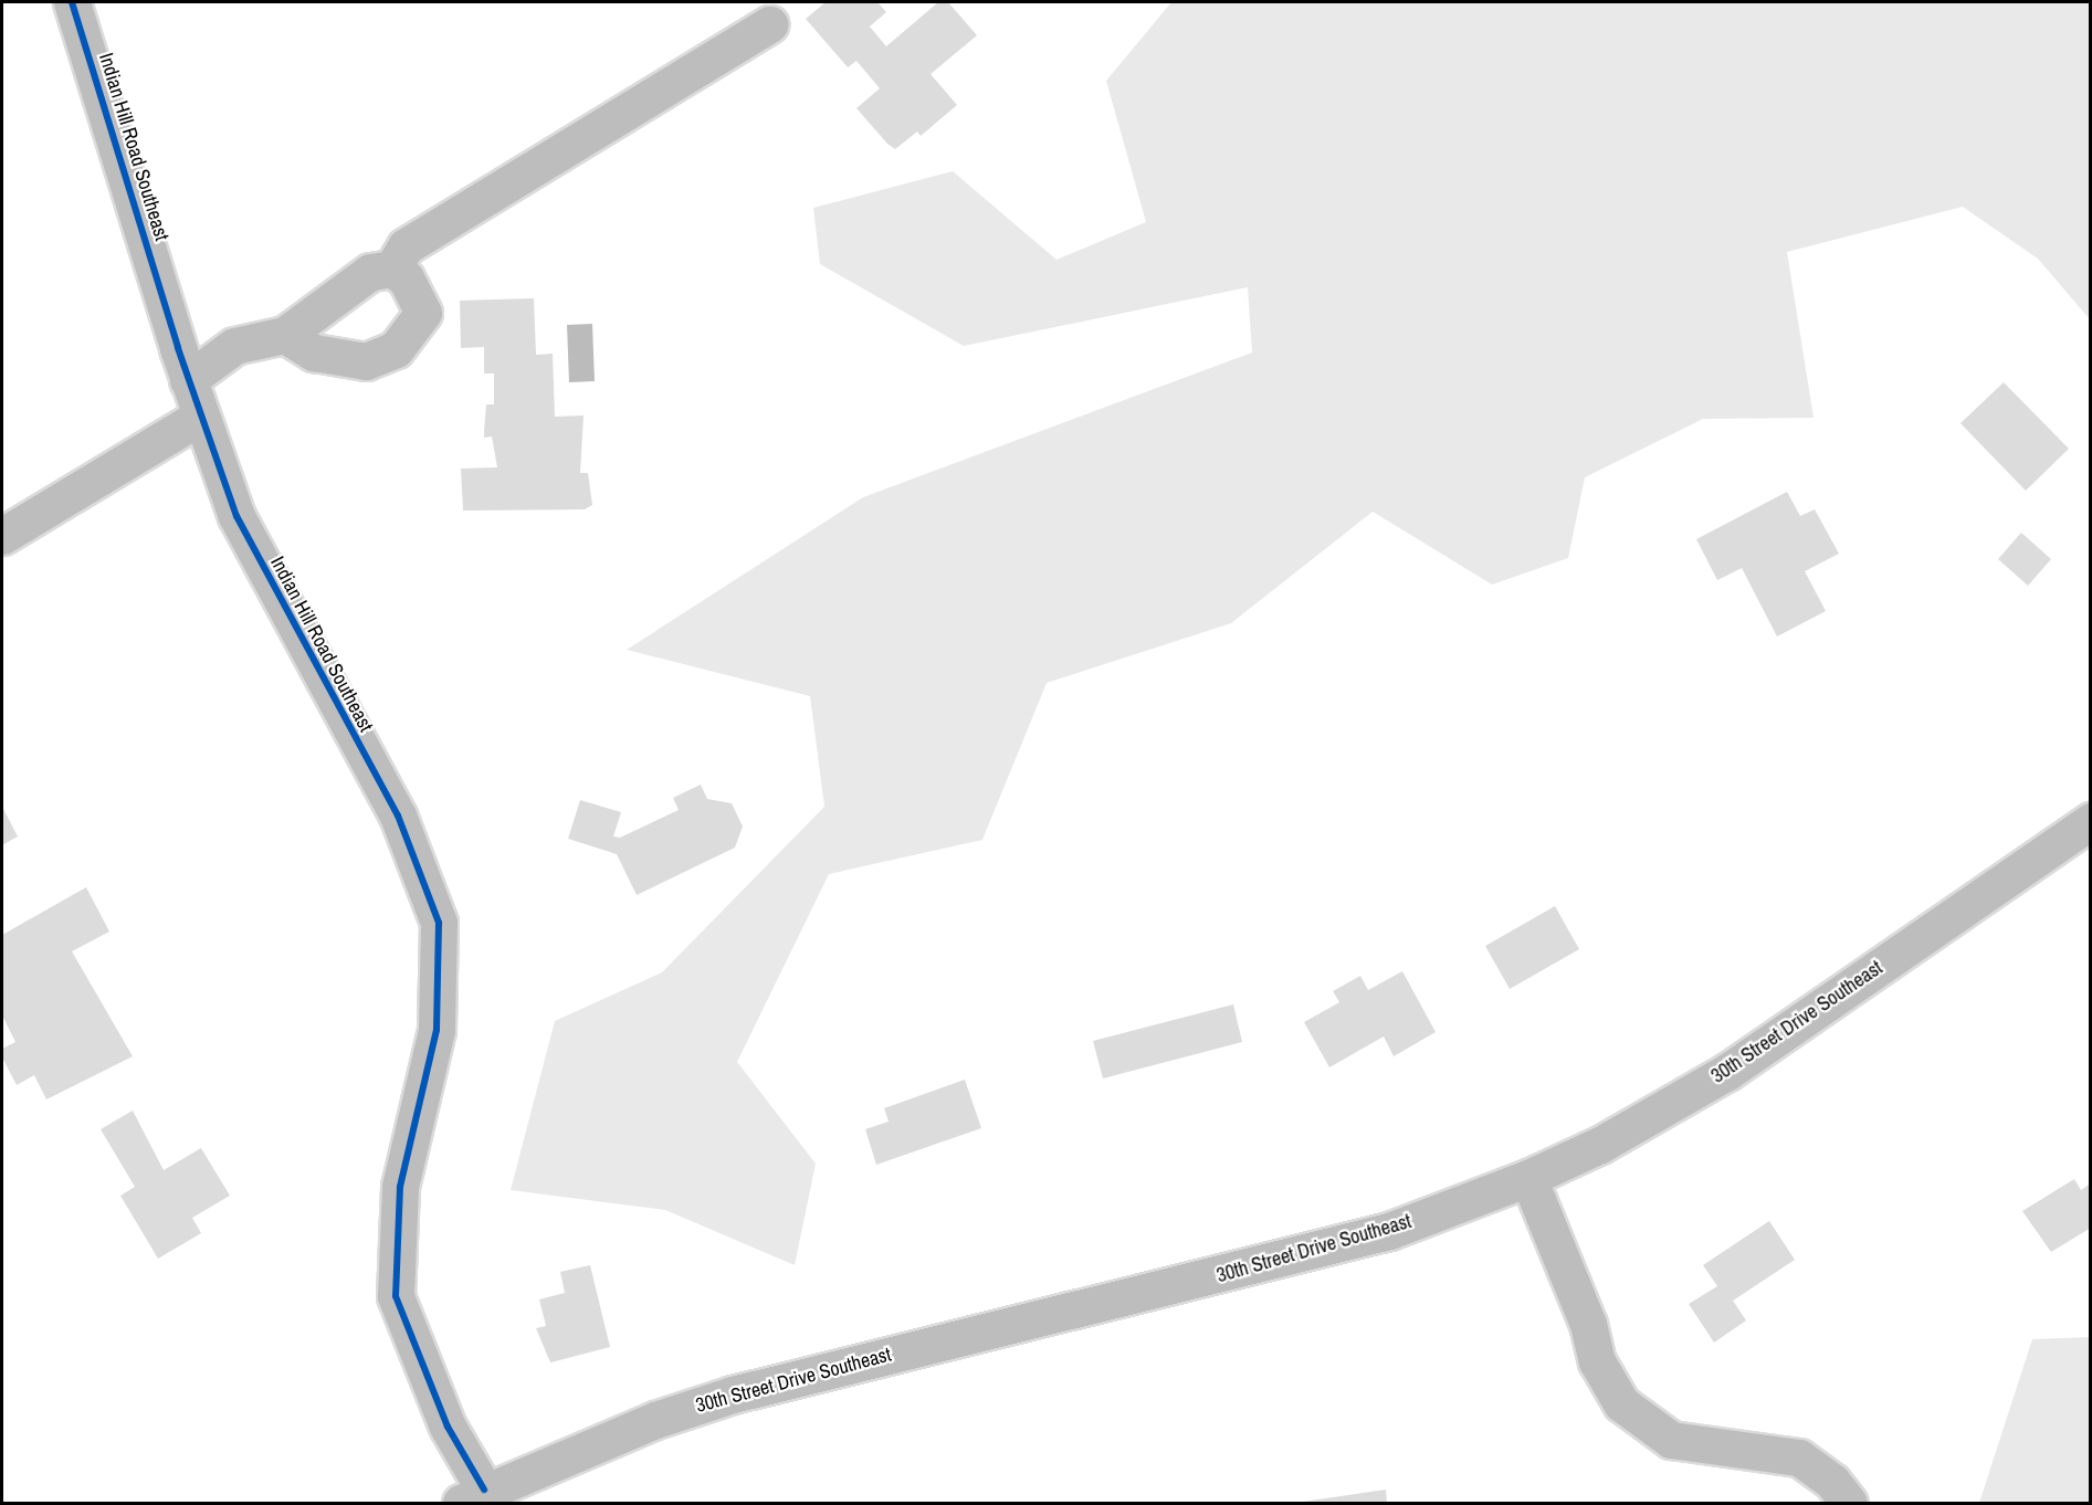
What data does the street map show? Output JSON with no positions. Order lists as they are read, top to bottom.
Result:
{
  "streets": {
    "street": ["Indian Hill Road Southeast", "30th Street Drive Southeast"]
  },
  "crossings": [
    ["Indian Hill Road Southeast", "30th Street Drive Southeast"]
  ]
}
